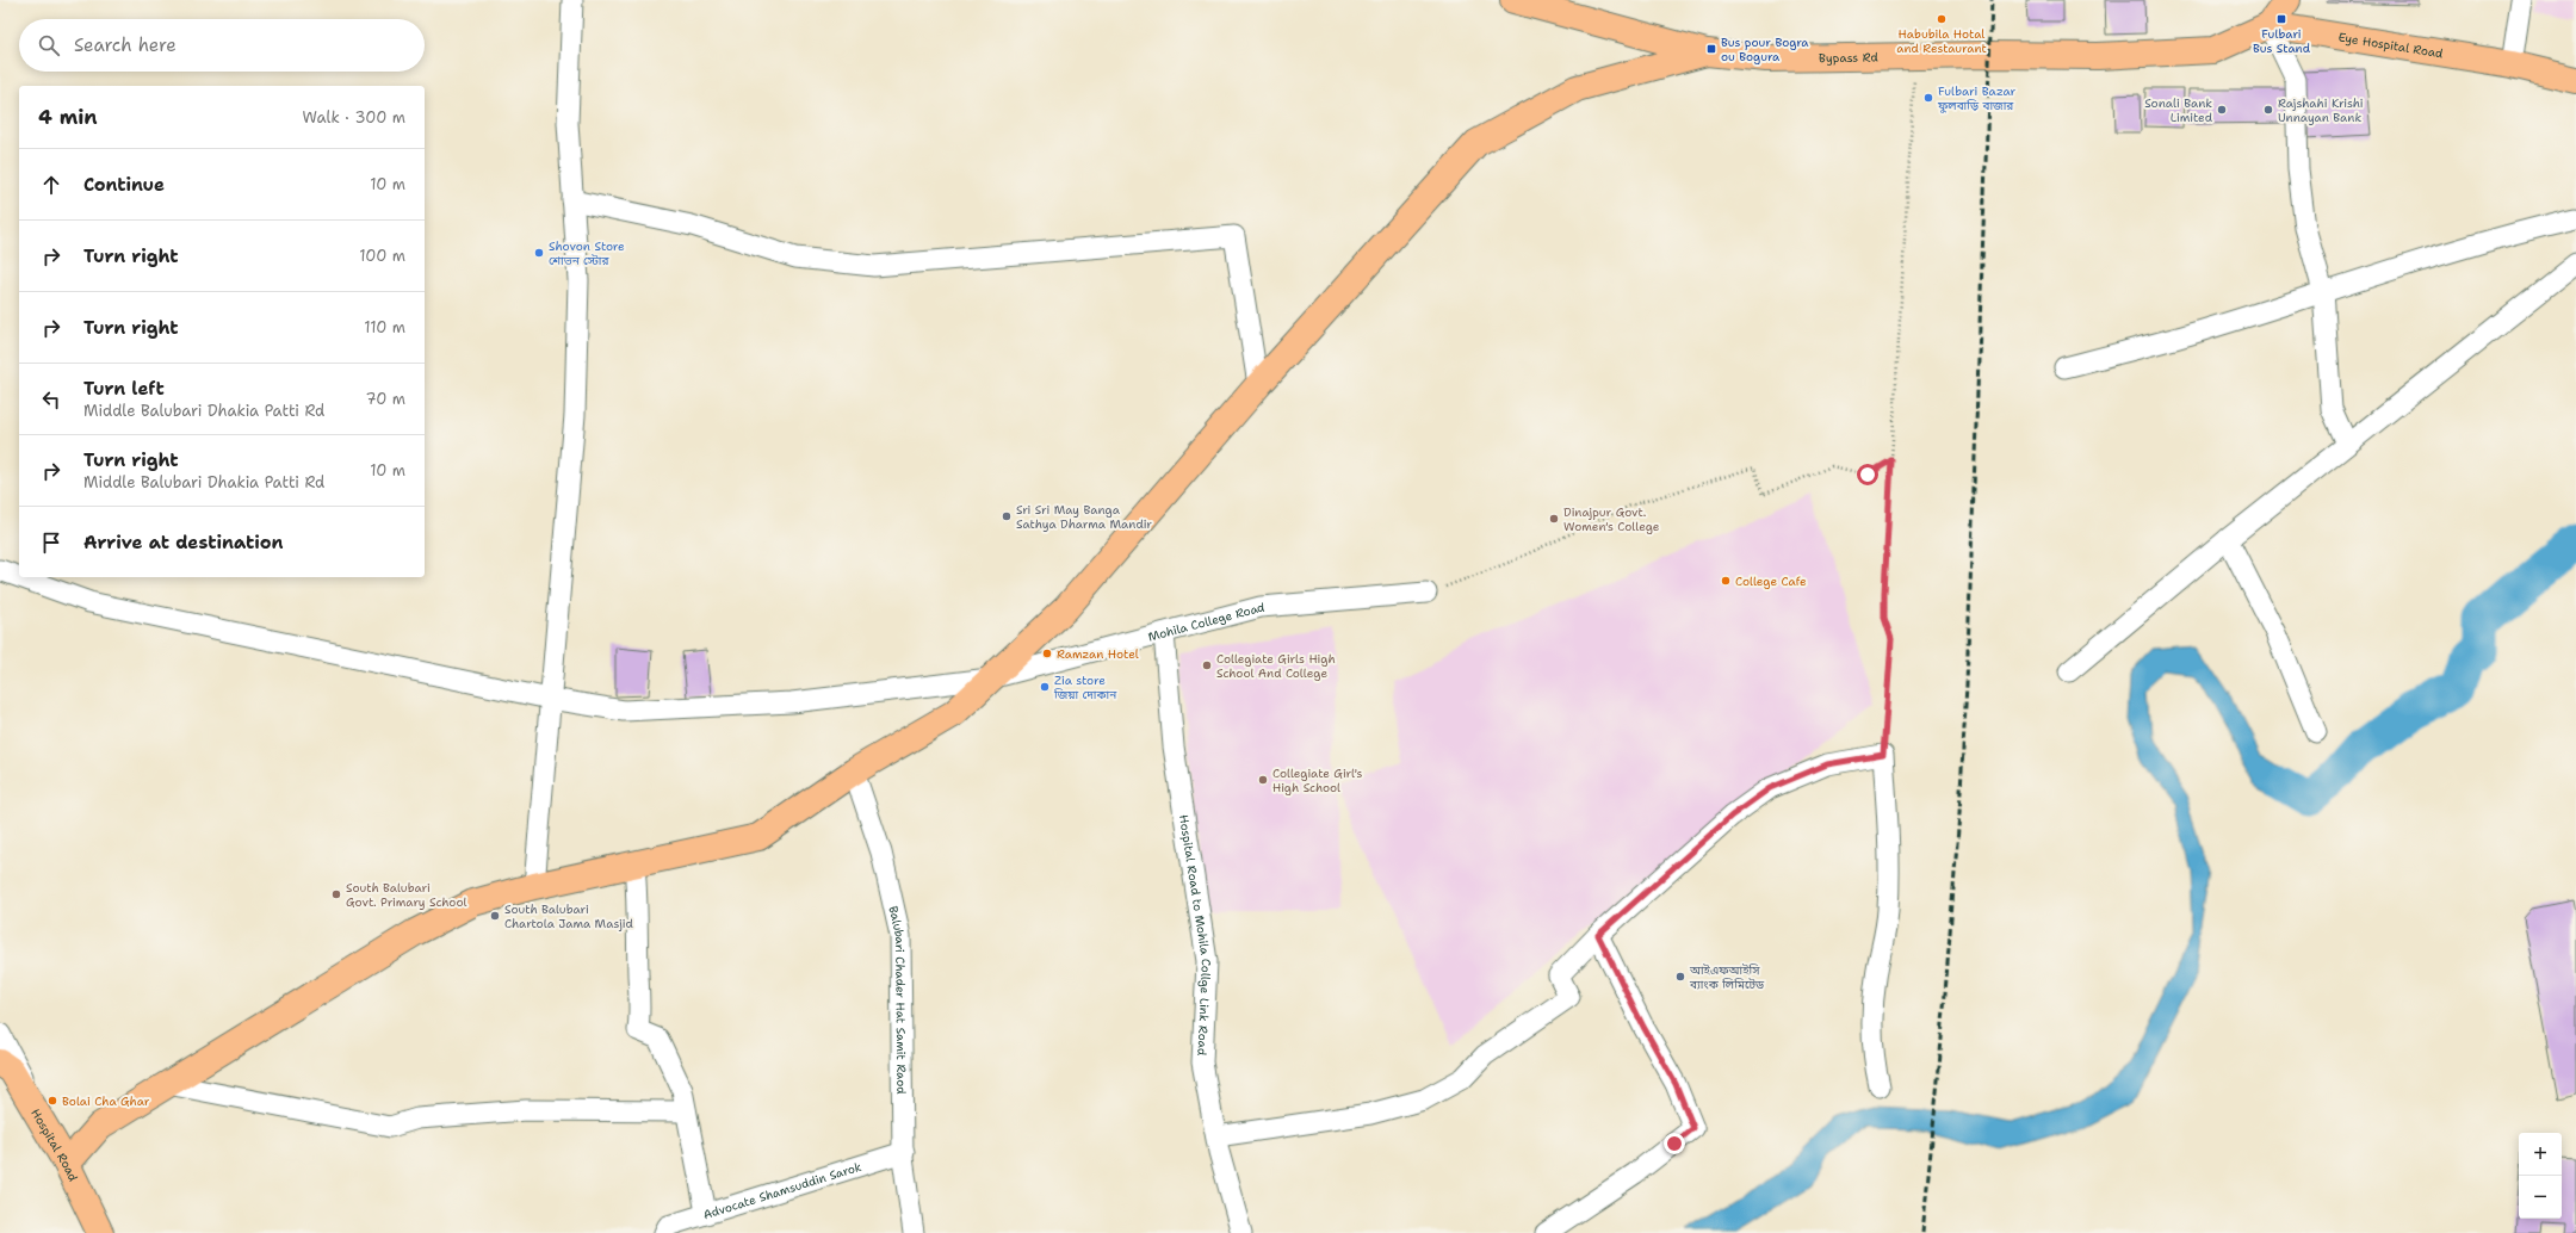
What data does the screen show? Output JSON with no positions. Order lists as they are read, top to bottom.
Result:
{
  "streets": {
    "main road": ["Eye Hospital Road", "Bypass Rd", "Hospital Road"],
    "street": [
      "Mohila College Road",
      "Hospital Road to Mohila Collge Link Road",
      "Balubari Chader Hat Samit Raod",
      "Advocate Shamsuddin Sarok"
    ]
  },
  "crossings": [
    ["Eye Hospital Road", "Bypass Rd"],
    ["Mohila College Road", "Hospital Road to Mohila Collge Link Road"],
    ["Balubari Chader Hat Samit Raod", "Advocate Shamsuddin Sarok"]
  ],
  "places": {
    "other": [
      "Habubila Hotal and Restaurant",
      "Fulbari Bazar ফুলবাড়ি বাজার",
      "Sonali Bank Limited",
      "Rajshahi Krishi Unnayan Bank",
      "Shovon Store শোভন স্টোর",
      "Sri Sri May Banga Sathya Dharma Mandir",
      "Dinajpur Govt. Women's College",
      "College Cafe",
      "Ramzan Hotel",
      "Collegiate Girls High School And College",
      "Zia store জিয়া দোকান",
      "Collegiate Girl's High School",
      "South Balubari Govt. Primary School",
      "South Balubari Chartola Jama Masjid",
      "আইএফআইসি ব্যাংক লিমিটেড",
      "Bolai Cha Ghar"
    ],
    "transit": ["Fulbari Bus Stand", "Bus pour Bogra ou Bogura"]
  },
  "page": {
    "search": "Search here",
    "heading": ["4 min", "Walk · 300 m"],
    "list": [
      ["Continue", "10 m"],
      ["Turn right", "100 m"],
      ["Turn right", "110 m"],
      ["Turn left", "Middle Balubari Dhakia Patti Rd", "70 m"],
      ["Turn right", "Middle Balubari Dhakia Patti Rd", "10 m"],
      "Arrive at destination"
    ],
    "map_buttons": ["+", "−"]
  }
}
